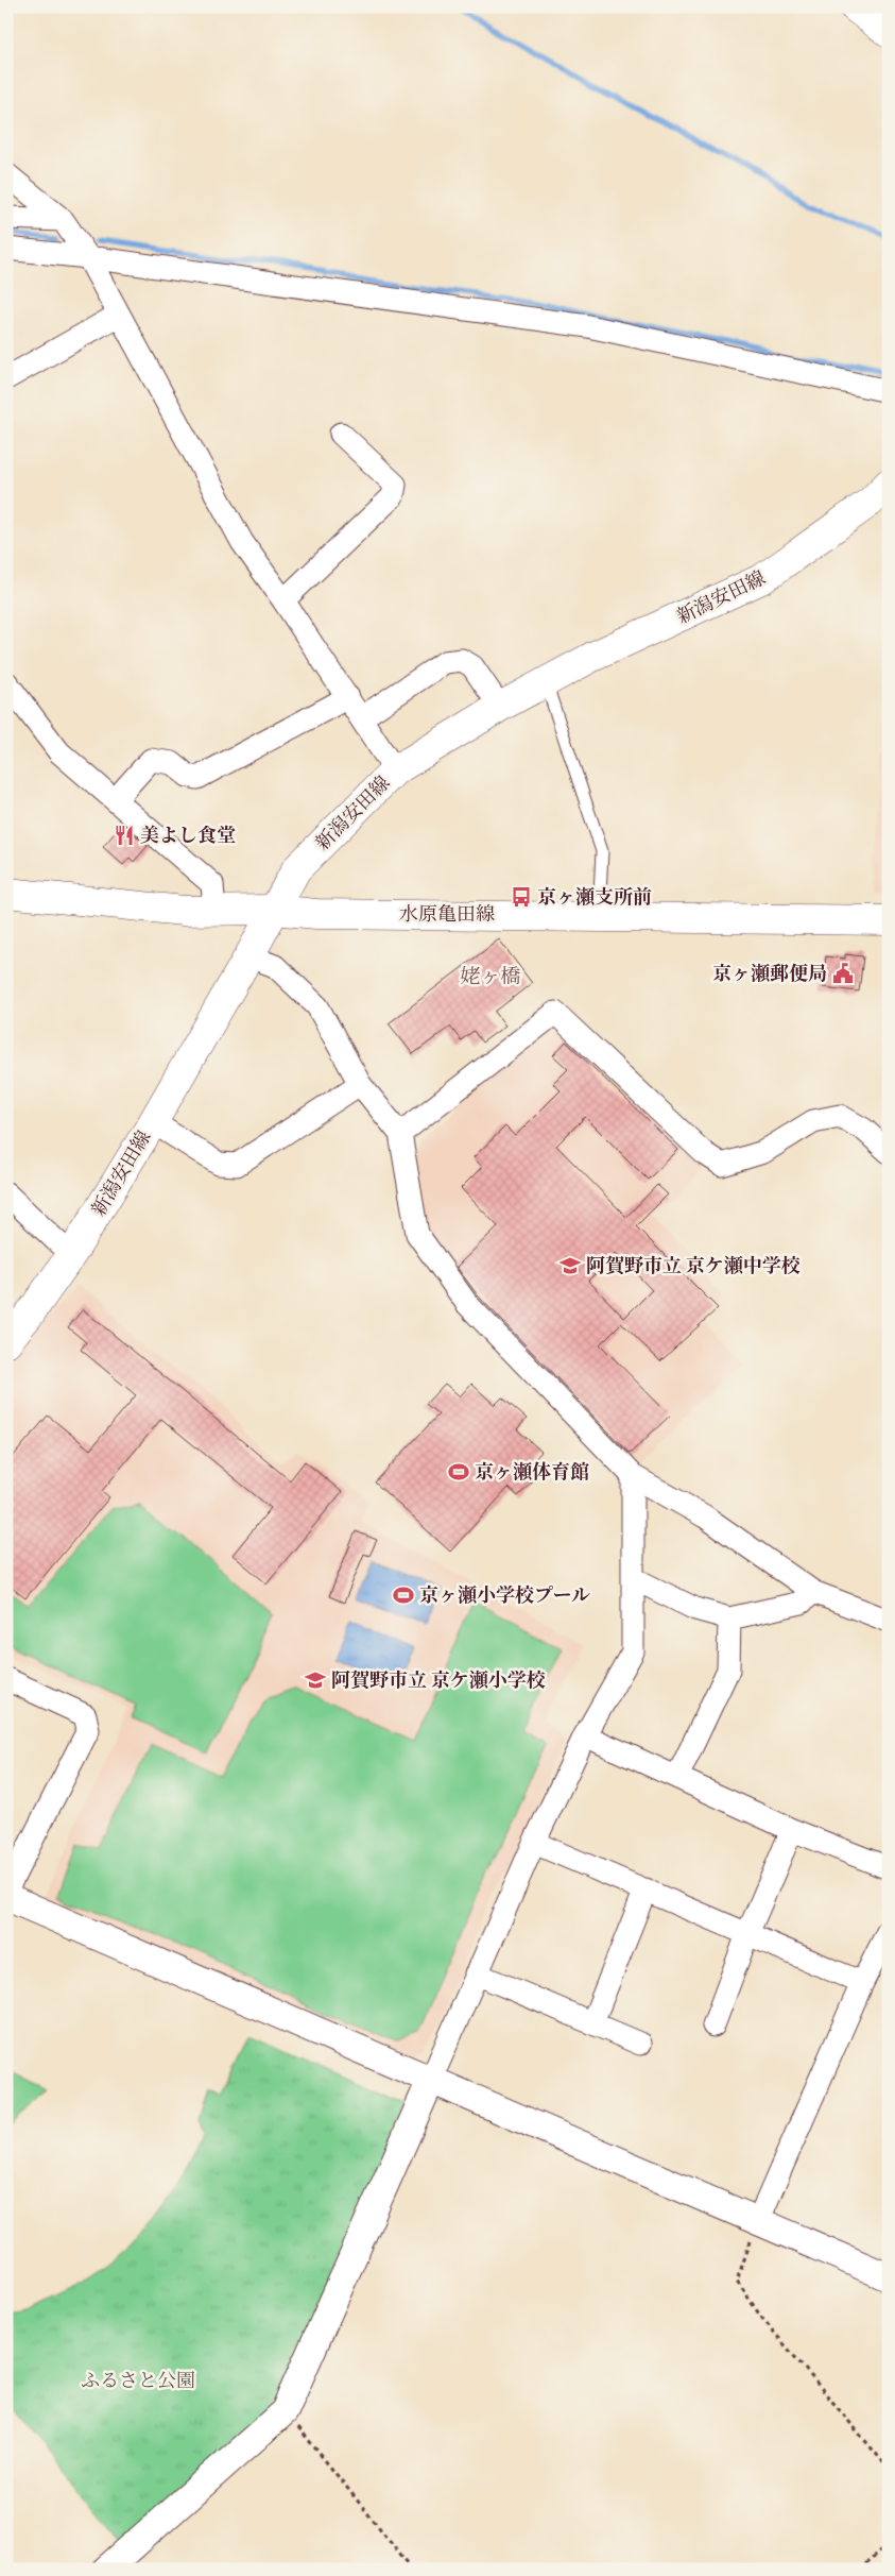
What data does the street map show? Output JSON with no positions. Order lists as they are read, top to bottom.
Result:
{
  "streets": {
    "main road": ["新潟安田線", "水原亀田線"]
  },
  "crossings": [
    ["新潟安田線", "水原亀田線"]
  ],
  "districts": ["姥ヶ橋"],
  "parks": ["ふるさと公園"],
  "places": {
    "restaurant": ["美よし食堂"],
    "bus stop": ["京ヶ瀬支所前"],
    "public building": ["京ヶ瀬郵便局"],
    "school or university": ["阿賀野市立 京ケ瀬中学校", "阿賀野市立 京ケ瀬小学校"],
    "sports": ["京ヶ瀬体育館", "京ヶ瀬小学校プール"]
  }
}
